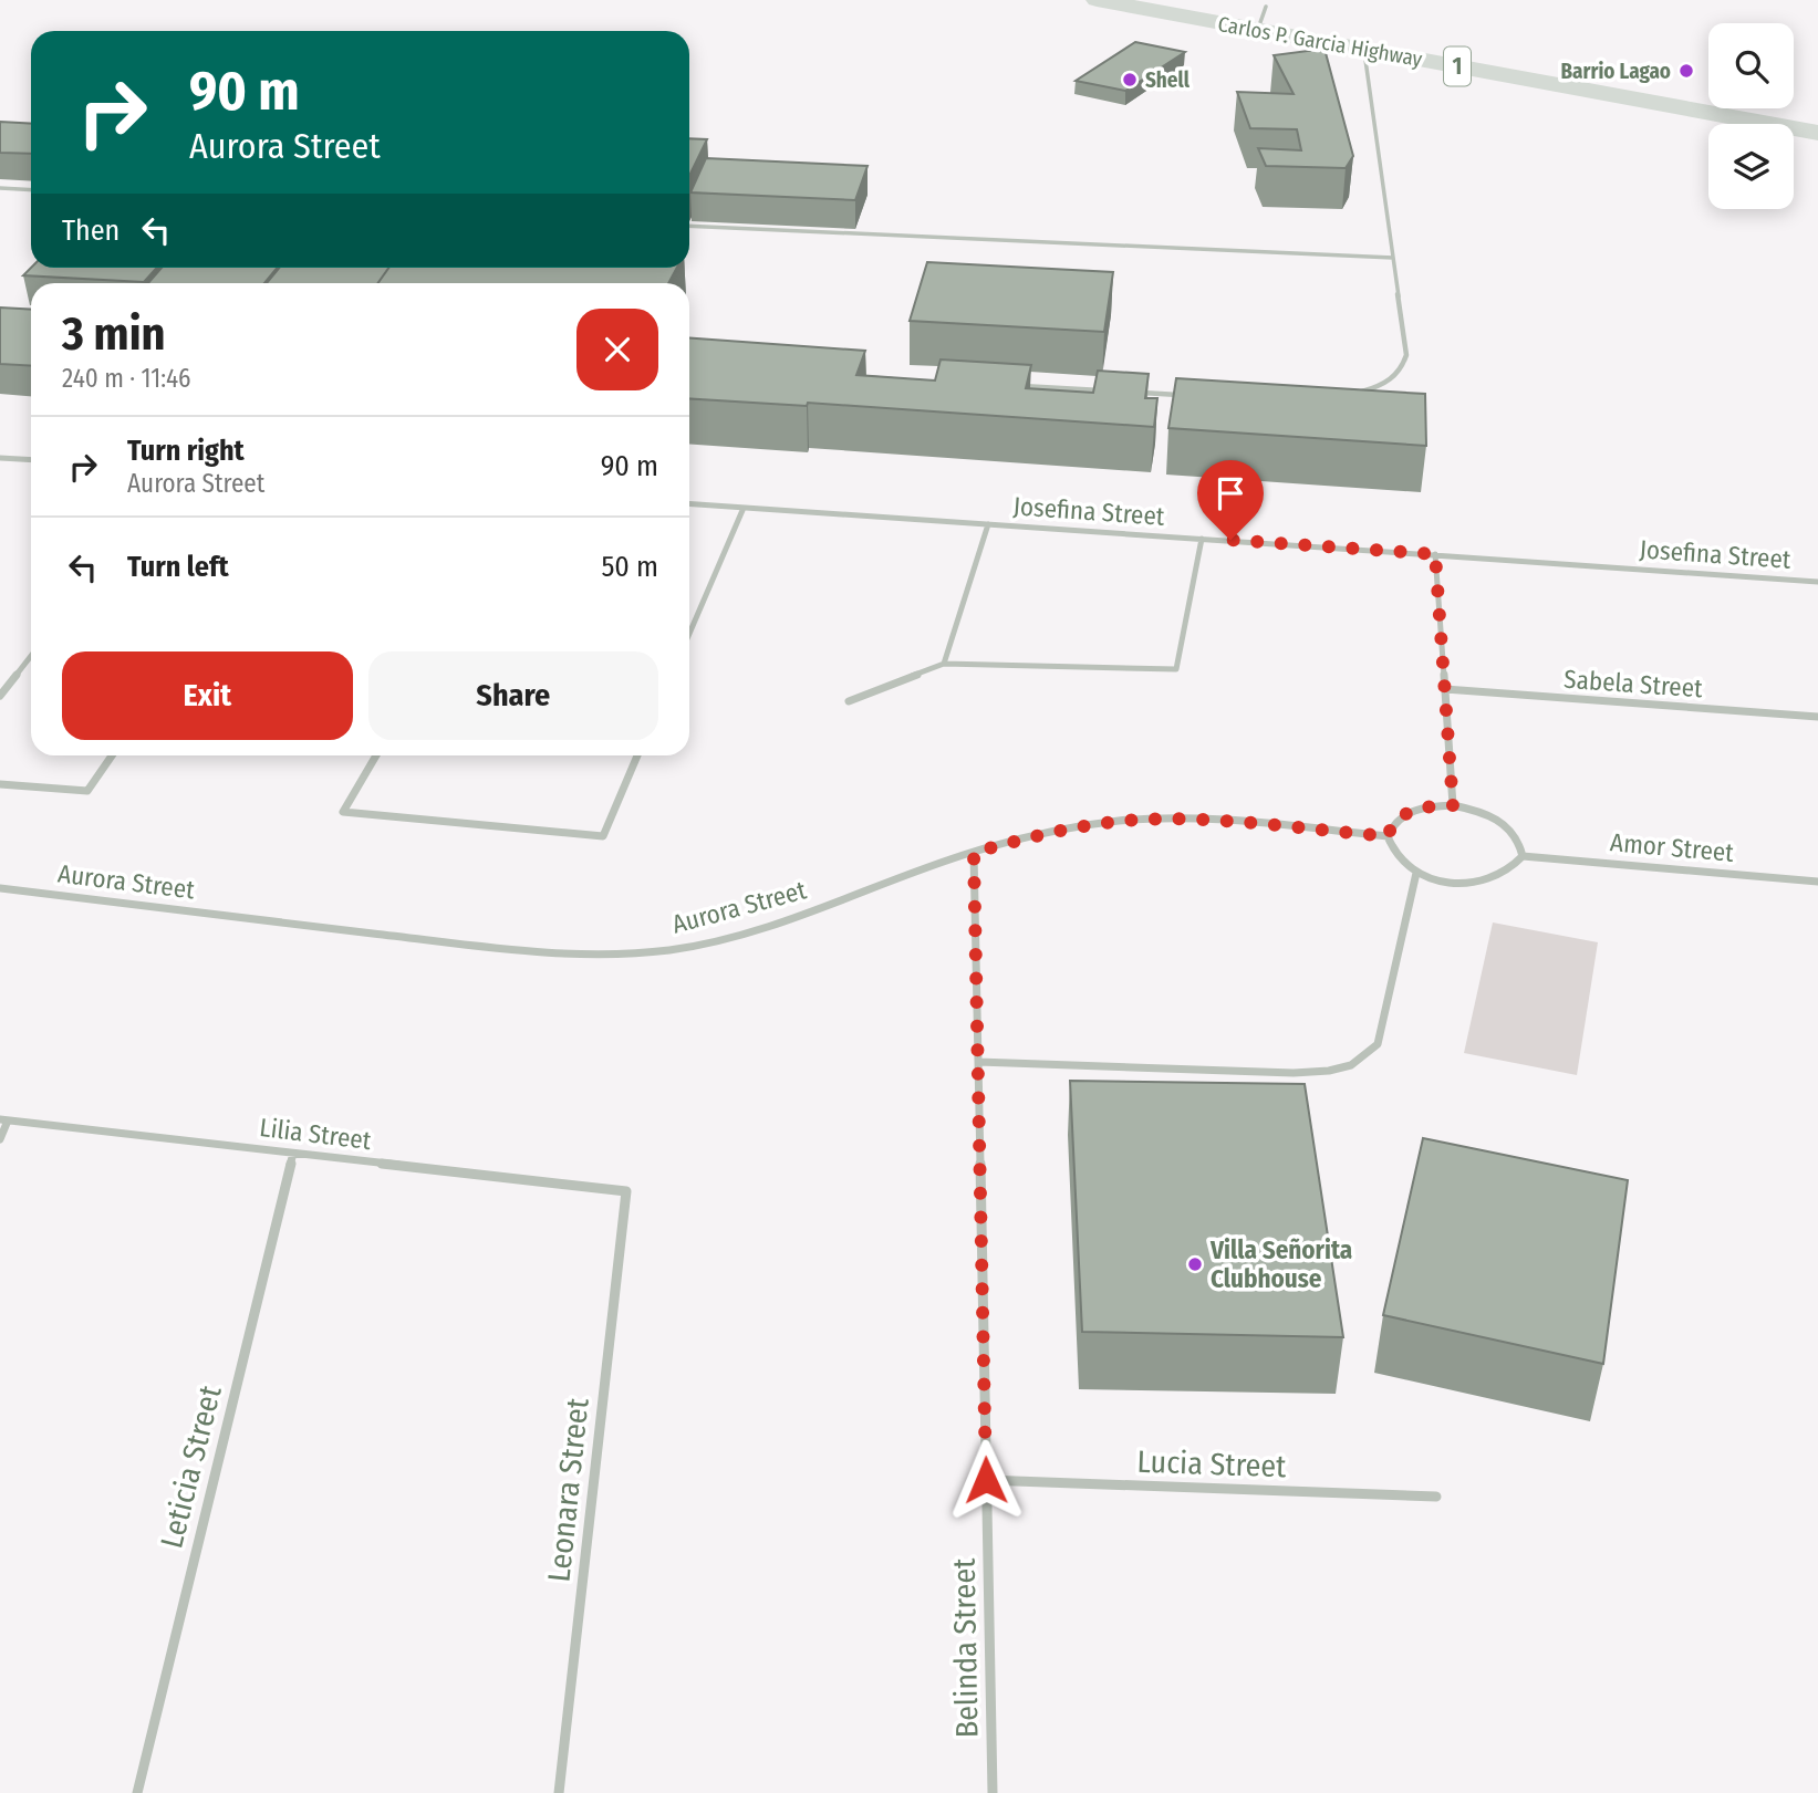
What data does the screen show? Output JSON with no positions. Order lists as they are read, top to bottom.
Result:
{
  "streets": {
    "highway": ["Carlos P. Garcia Highway", "1"],
    "street": [
      "Josefina Street",
      "Sabela Street",
      "Amor Street",
      "Aurora Street",
      "Lilia Street",
      "Lucia Street",
      "Leticia Street",
      "Leonara Street",
      "Belinda Street"
    ]
  },
  "crossings": [
    ["Amor Street", "Aurora Street"],
    ["Aurora Street", "Belinda Street"],
    ["Lilia Street", "Leticia Street"],
    ["Lilia Street", "Leonara Street"],
    ["Lucia Street", "Belinda Street"]
  ],
  "places": ["Barrio Lagao", "Shell", "Villa Señorita Clubhouse"],
  "page": {
    "turn": ["90 m", "Aurora Street"],
    "then": "Then",
    "heading": ["3 min", "240 m · 11:46"],
    "list": [
      {
        "name": "Turn right",
        "note": "Aurora Street",
        "value": "90 m"
      },
      {
        "name": "Turn left",
        "value": "50 m"
      }
    ],
    "buttons": ["Exit", "Share"]
  }
}
